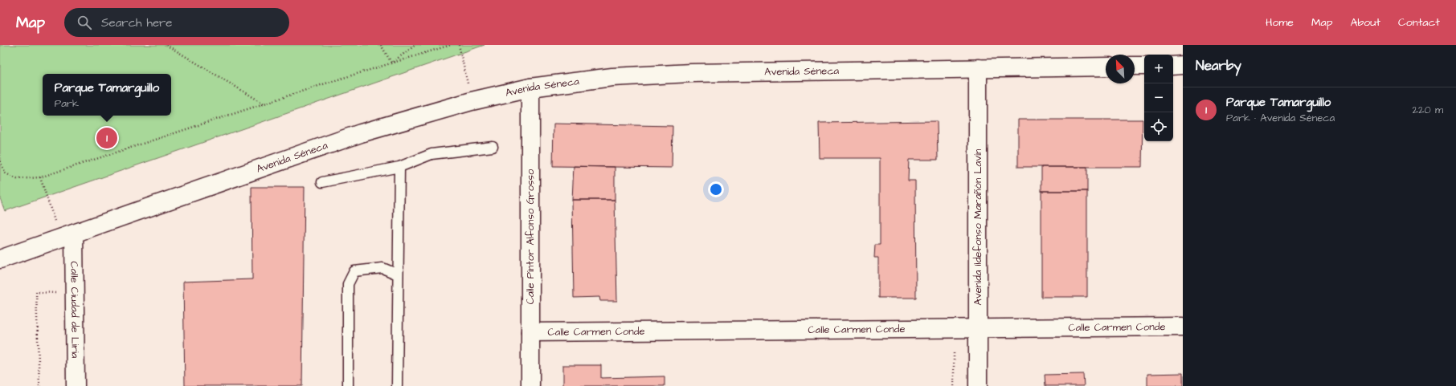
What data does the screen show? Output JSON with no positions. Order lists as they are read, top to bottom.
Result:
{
  "streets": {
    "street": [
      "Avenida Séneca",
      "Avenida Ildefonso Marañón Lavín",
      "Calle Pintor Alfonso Grosso",
      "Calle Ciudad de Liria",
      "Calle Carmen Conde"
    ]
  },
  "crossings": [
    ["Avenida Séneca", "Avenida Ildefonso Marañón Lavín"],
    ["Avenida Séneca", "Calle Pintor Alfonso Grosso"],
    ["Avenida Séneca", "Calle Ciudad de Liria"],
    ["Avenida Ildefonso Marañón Lavín", "Calle Carmen Conde"],
    ["Calle Pintor Alfonso Grosso", "Calle Carmen Conde"]
  ],
  "north": "top left",
  "page": {
    "header": "Map",
    "search": "Search here",
    "nav": [
      "Home",
      "Map",
      "About",
      "Contact"
    ],
    "heading": "Nearby",
    "map_buttons": ["+", "−"],
    "popup": ["Parque Tamarguillo", "Park"],
    "list": [
      {
        "mark": "1",
        "name": "Parque Tamarguillo",
        "note": "Park · Avenida Séneca",
        "value": "220 m"
      }
    ],
    "pins": "1"
  }
}
